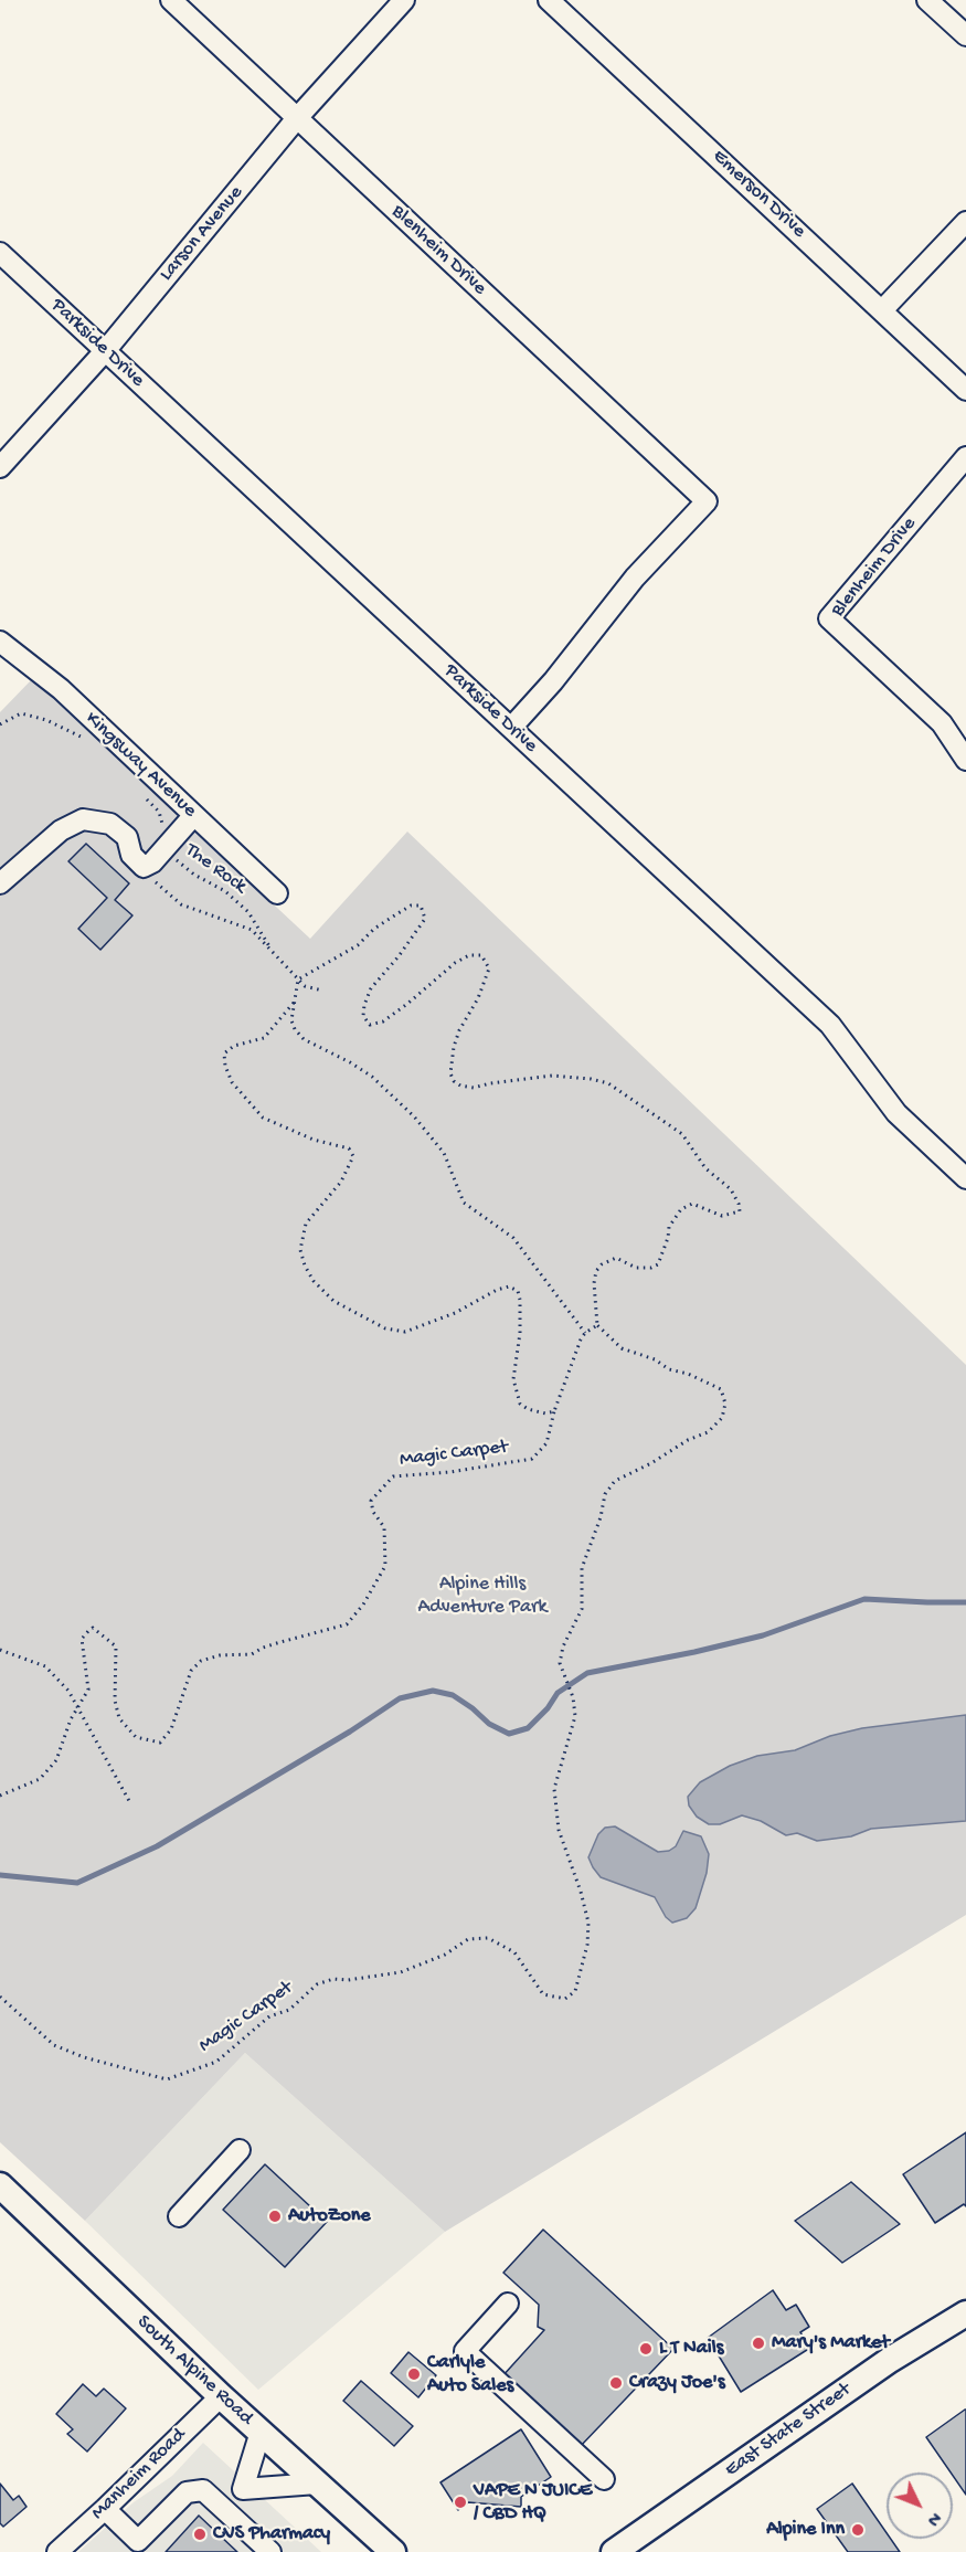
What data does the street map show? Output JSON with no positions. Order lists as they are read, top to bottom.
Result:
{
  "streets": {
    "main road": ["South Alpine Road", "East State Street"],
    "street": [
      "Emerson Drive",
      "Larson Avenue",
      "Blenheim Drive",
      "Parkside Drive",
      "Kingsway Avenue",
      "Manheim Road"
    ],
    "path": ["The Rock", "Magic Carpet"]
  },
  "crossings": [
    ["Larson Avenue", "Blenheim Drive"],
    ["Larson Avenue", "Parkside Drive"],
    ["Blenheim Drive", "Parkside Drive"],
    ["South Alpine Road", "Manheim Road"]
  ],
  "parks": ["Alpine Hills Adventure Park"],
  "places": [
    "AutoZone",
    "Mary's Market",
    "L T Nails",
    "Carlyle Auto Sales",
    "Crazy Joe's",
    "VAPE N JUICE / CBD HQ",
    "Alpine Inn",
    "CVS Pharmacy"
  ],
  "north": "bottom right"
}
